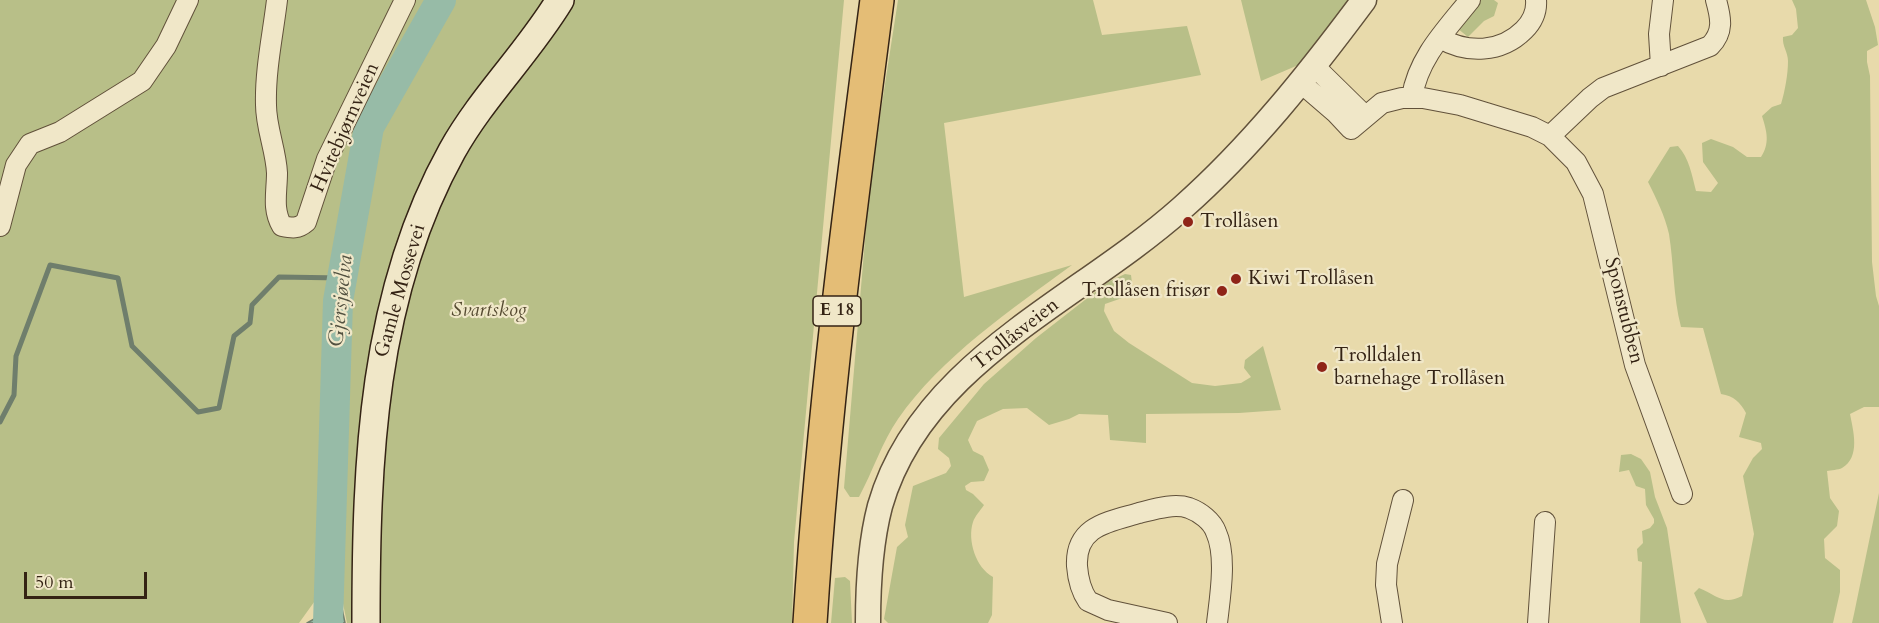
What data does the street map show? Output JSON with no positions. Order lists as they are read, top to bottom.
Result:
{
  "streets": {
    "highway": ["E 18"],
    "main road": ["Gamle Mossevei"],
    "street": ["Hvitebjørnveien", "Sponstubben", "Trollåsveien"]
  },
  "crossings": [
    ["Sponstubben", "Trollåsveien"]
  ],
  "water": ["Gjersjøelva"],
  "parks": ["Svartskog"],
  "places": [
    "Trollåsen",
    "Kiwi Trollåsen",
    "Trollåsen frisør",
    "Trolldalen barnehage Trollåsen"
  ],
  "scale_bar": "50 m"
}
